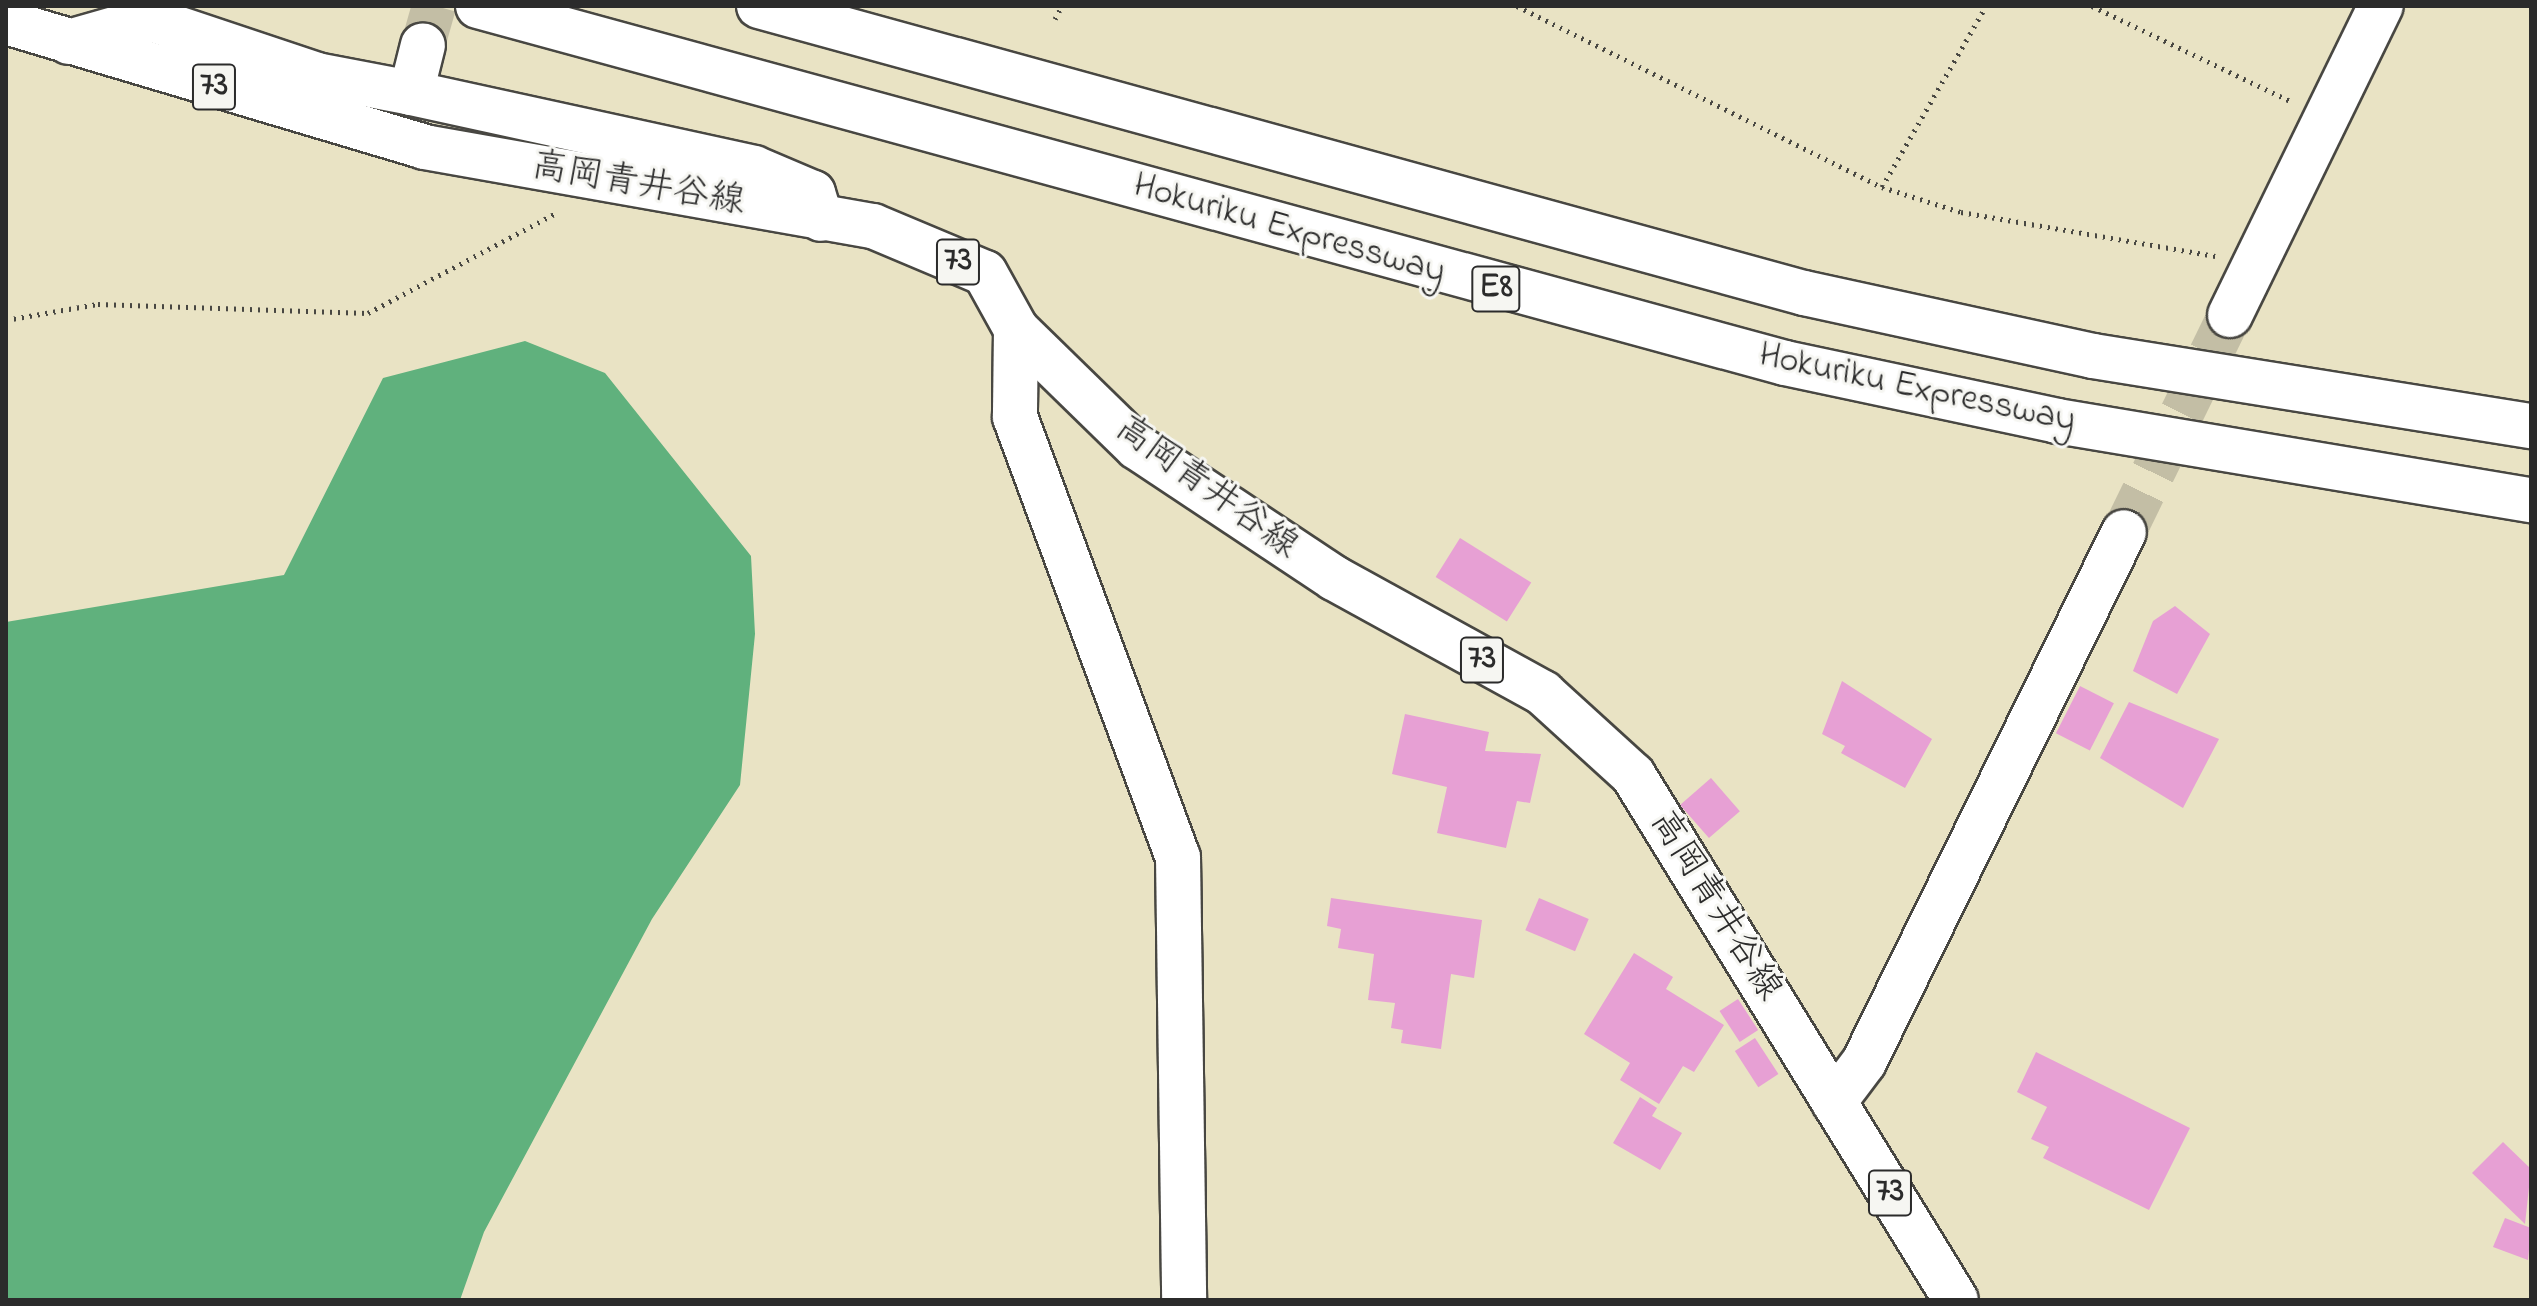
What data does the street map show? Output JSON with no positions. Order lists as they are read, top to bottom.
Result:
{
  "streets": {
    "main road": [
      "73",
      "高岡青井谷線",
      "Hokuriku Expressway",
      "E8"
    ]
  }
}
